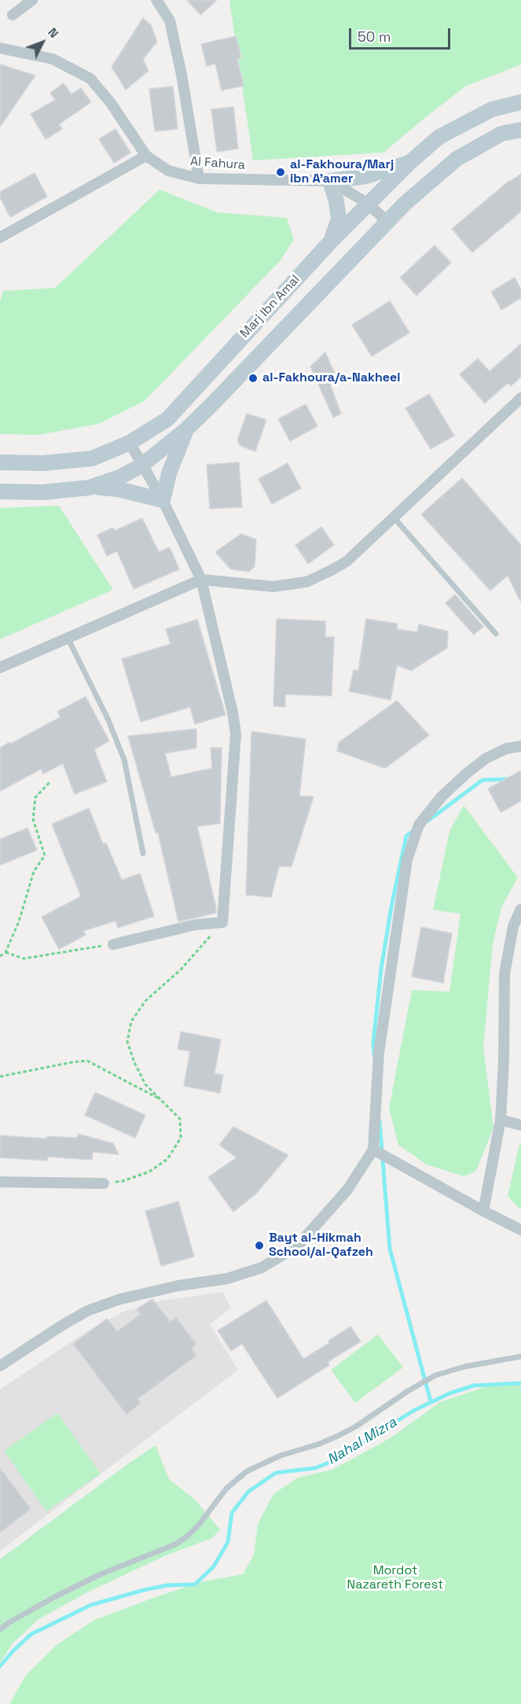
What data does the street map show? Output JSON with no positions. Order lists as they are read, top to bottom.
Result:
{
  "streets": {
    "street": ["Al Fahura", "Marj Ibn Amal"]
  },
  "crossings": [
    ["Al Fahura", "Marj Ibn Amal"]
  ],
  "water": ["Nahal Mizra"],
  "parks": ["Mordot Nazareth Forest"],
  "places": ["al-Fakhoura/Marj ibn A'amer", "al-Fakhoura/a-Nakheel", "Bayt al-Hikmah School/al-Qafzeh"],
  "scale_bar": "50 m",
  "north": "top right"
}
